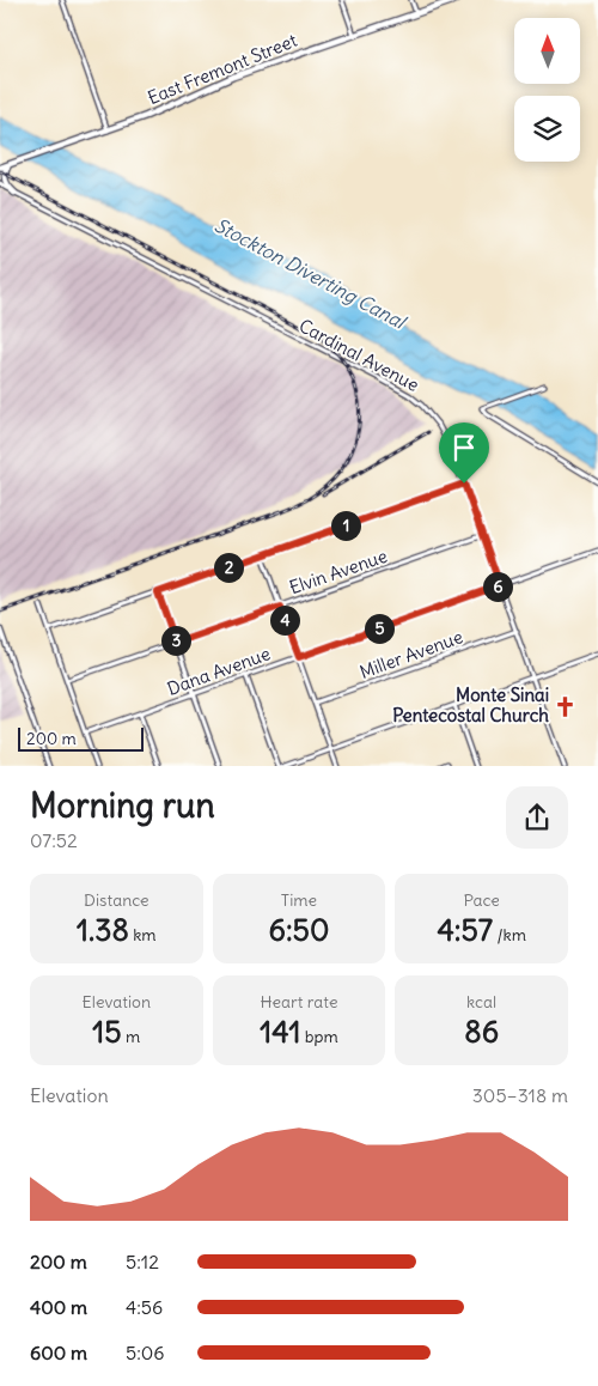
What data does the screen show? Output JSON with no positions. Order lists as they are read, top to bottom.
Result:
{
  "streets": {
    "main road": ["East Fremont Street"],
    "street": [
      "Cardinal Avenue",
      "Elvin Avenue",
      "Miller Avenue",
      "Dana Avenue"
    ]
  },
  "crossings": [
    ["Cardinal Avenue", "Elvin Avenue"],
    ["Cardinal Avenue", "Miller Avenue"],
    ["Cardinal Avenue", "Dana Avenue"]
  ],
  "water": ["Stockton Diverting Canal"],
  "places": {
    "church": ["Monte Sinai Pentecostal Church"]
  },
  "scale_bar": "200 m",
  "north": "top",
  "page": {
    "pins": [
      "1",
      "2",
      "6",
      "4",
      "5",
      "3"
    ],
    "scale": "200 m",
    "heading": ["Morning run", "07:52"],
    "stats": [
      ["Distance", "1.38 km"],
      ["Time", "6:50"],
      ["Pace", "4:57 /km"],
      ["Elevation", "15 m"],
      ["Heart rate", "141 bpm"],
      ["kcal", "86"]
    ],
    "chart": ["Elevation", "305–318 m"],
    "list": [
      {
        "name": "200 m",
        "note": "5:12"
      },
      {
        "name": "400 m",
        "note": "4:56"
      },
      {
        "name": "600 m",
        "note": "5:06"
      }
    ]
  }
}
